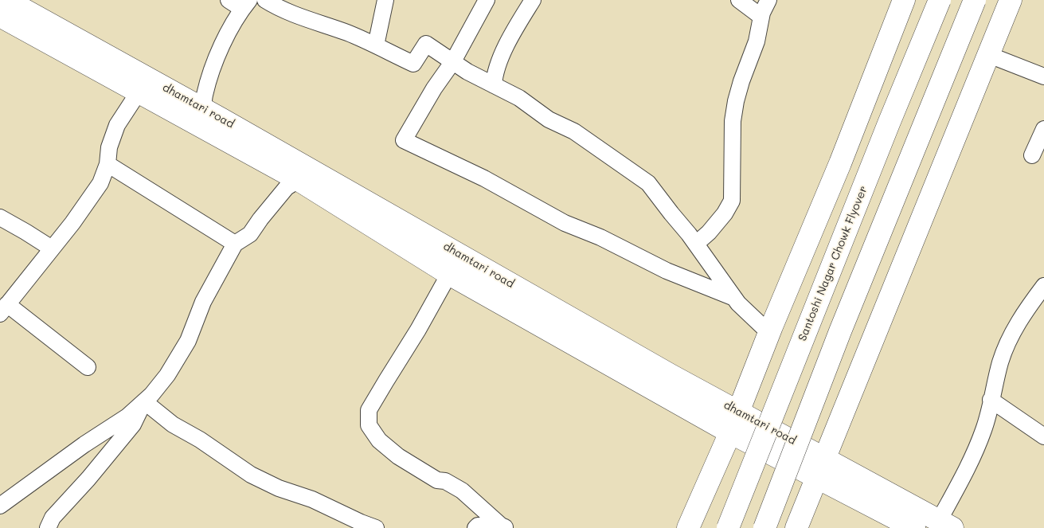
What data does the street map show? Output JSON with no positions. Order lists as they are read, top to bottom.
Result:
{
  "streets": {
    "main road": ["dhamtari road", "Santoshi Nagar Chowk Flyover"]
  }
}
